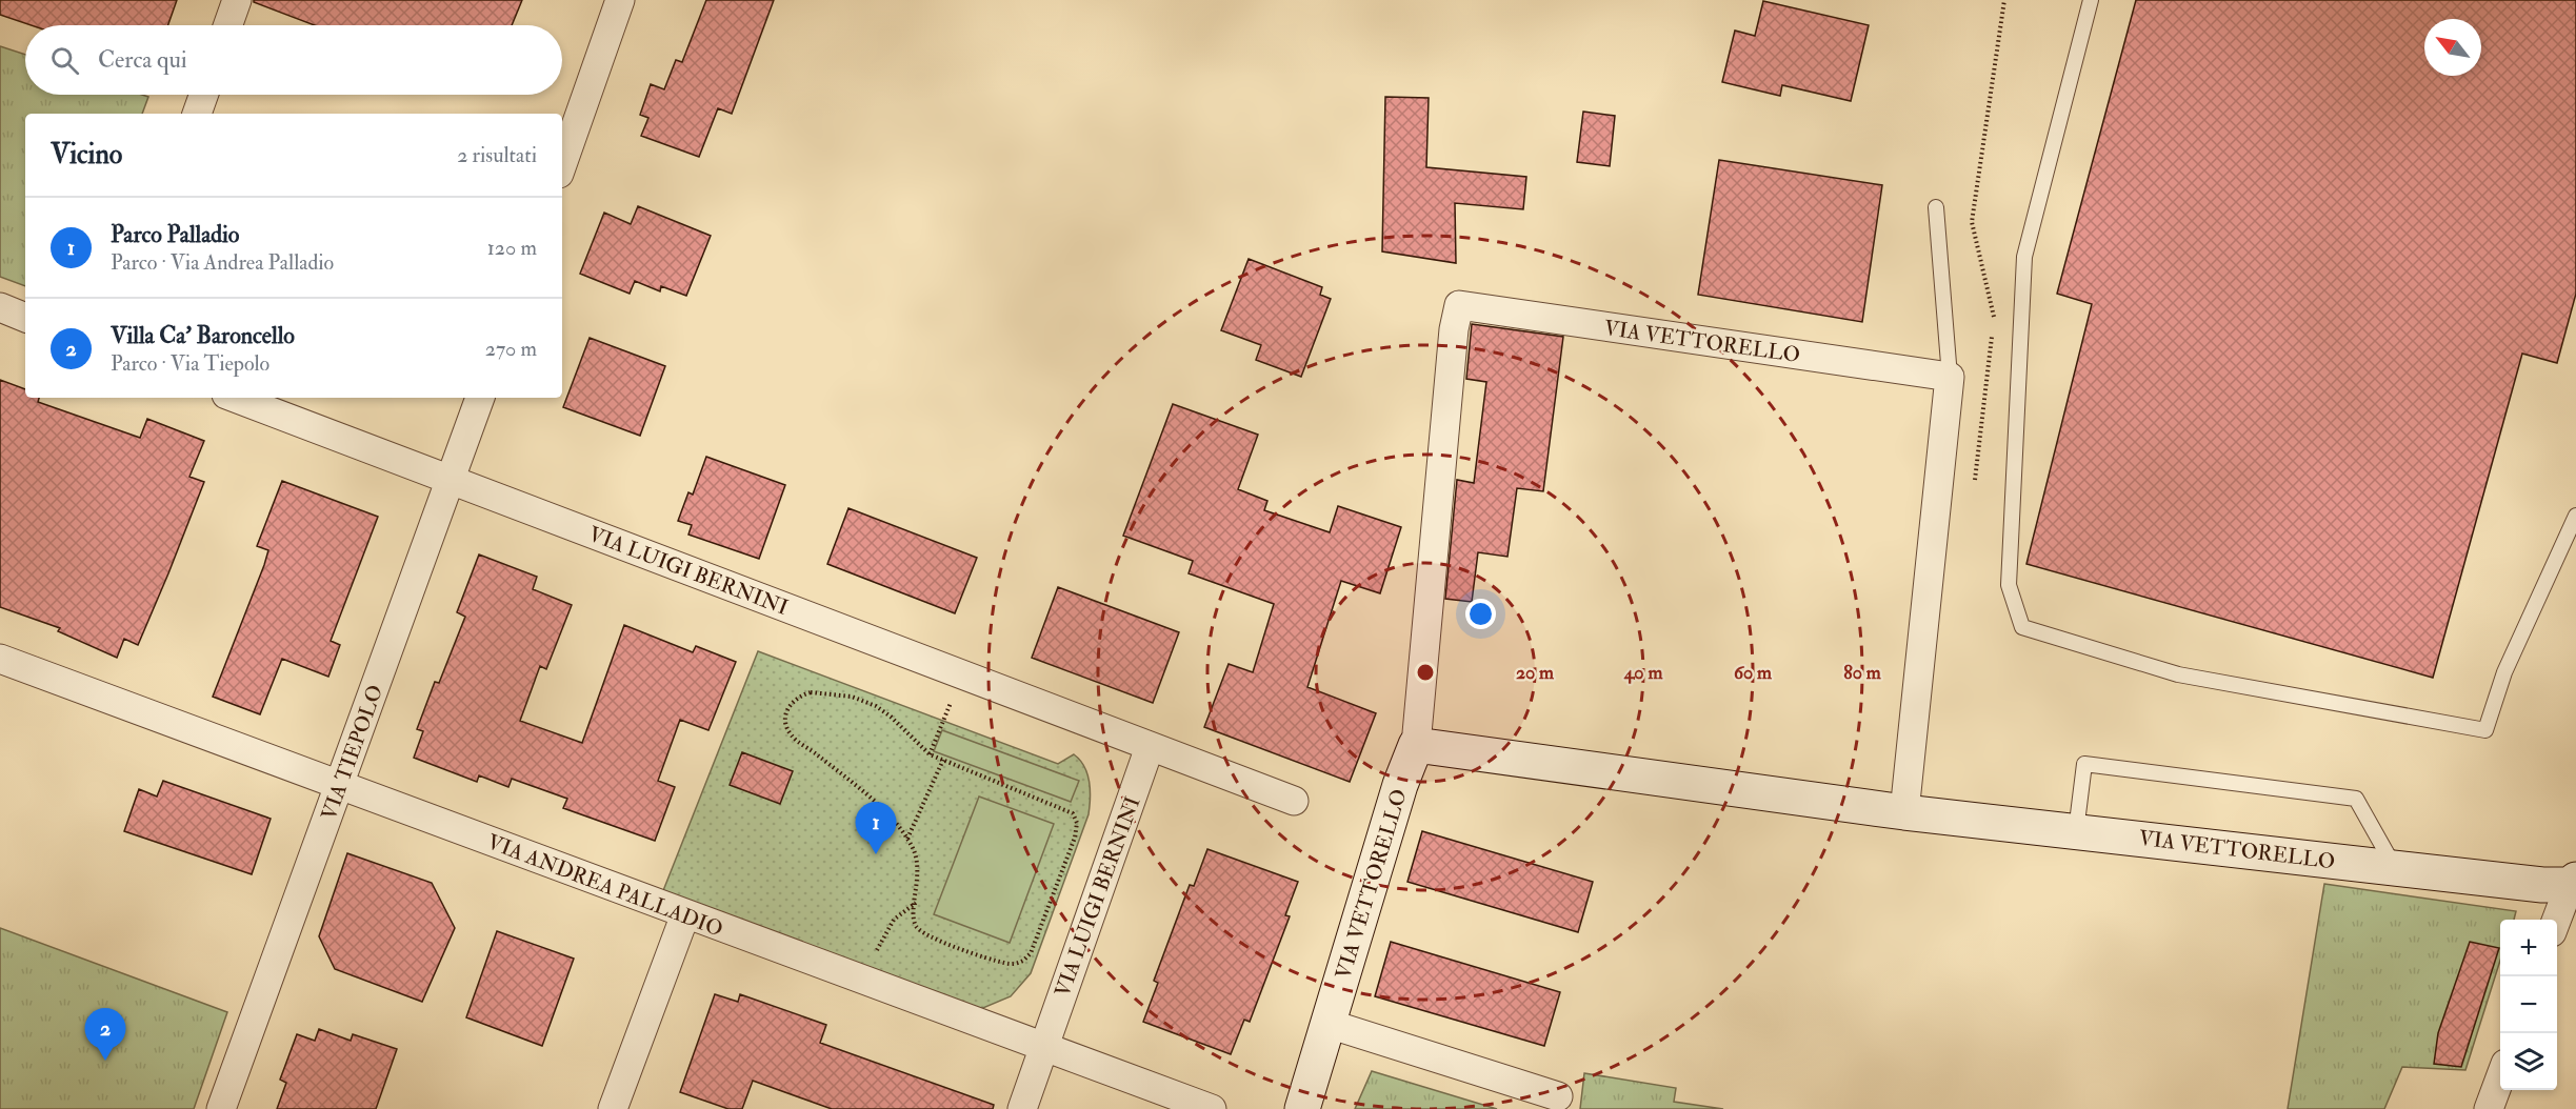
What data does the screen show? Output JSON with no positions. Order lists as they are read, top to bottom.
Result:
{
  "streets": {
    "street": [
      "VIA VETTORELLO",
      "VIA LUIGI BERNINI",
      "VIA TIEPOLO",
      "VIA ANDREA PALLADIO"
    ]
  },
  "crossings": [
    ["VIA LUIGI BERNINI", "VIA TIEPOLO"],
    ["VIA LUIGI BERNINI", "VIA ANDREA PALLADIO"],
    ["VIA TIEPOLO", "VIA ANDREA PALLADIO"]
  ],
  "north": "top left",
  "page": {
    "search": "Cerca qui",
    "heading": ["Vicino", "2 risultati"],
    "list": [
      {
        "mark": "1",
        "name": "Parco Palladio",
        "note": "Parco · Via Andrea Palladio",
        "value": "120 m"
      },
      {
        "mark": "2",
        "name": "Villa Ca' Baroncello",
        "note": "Parco · Via Tiepolo",
        "value": "270 m"
      }
    ],
    "pins": ["1", "2"],
    "map_buttons": ["+", "−"]
  },
  "rings": [
    "20 m",
    "40 m",
    "60 m",
    "80 m"
  ]
}
